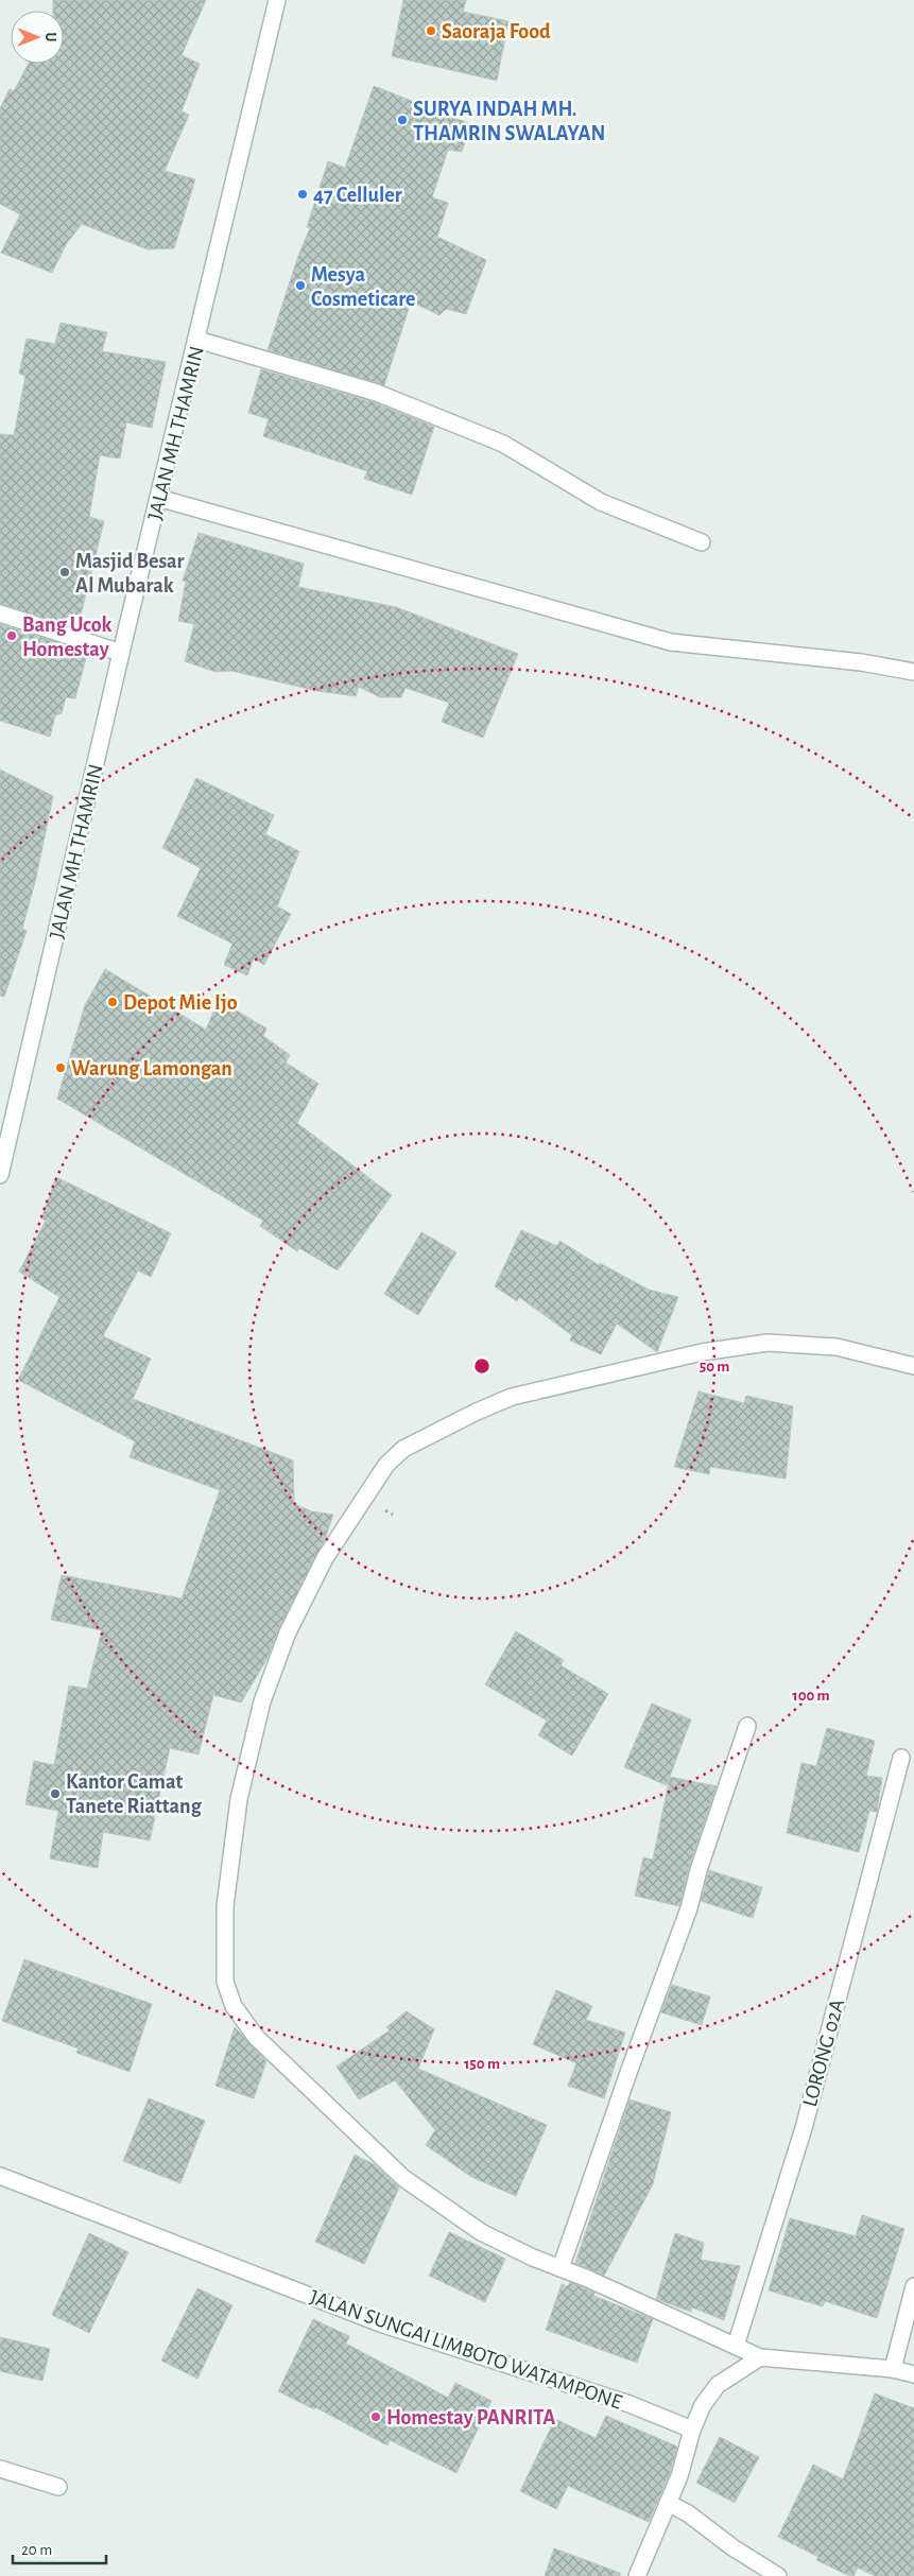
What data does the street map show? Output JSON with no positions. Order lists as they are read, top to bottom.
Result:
{
  "streets": {
    "street": ["JALAN MH THAMRIN", "LORONG 02A", "JALAN SUNGAI LIMBOTO WATAMPONE"]
  },
  "places": [
    "Saoraja Food",
    "SURYA INDAH MH. THAMRIN SWALAYAN",
    "47 Celluler",
    "Mesya Cosmeticare",
    "Masjid Besar Al Mubarak",
    "Bang Ucok Homestay",
    "Depot Mie Ijo",
    "Warung Lamongan",
    "Kantor Camat Tanete Riattang",
    "Homestay PANRITA"
  ],
  "scale_bar": "20 m",
  "north": "right",
  "rings": ["50 m", "100 m", "150 m"]
}
